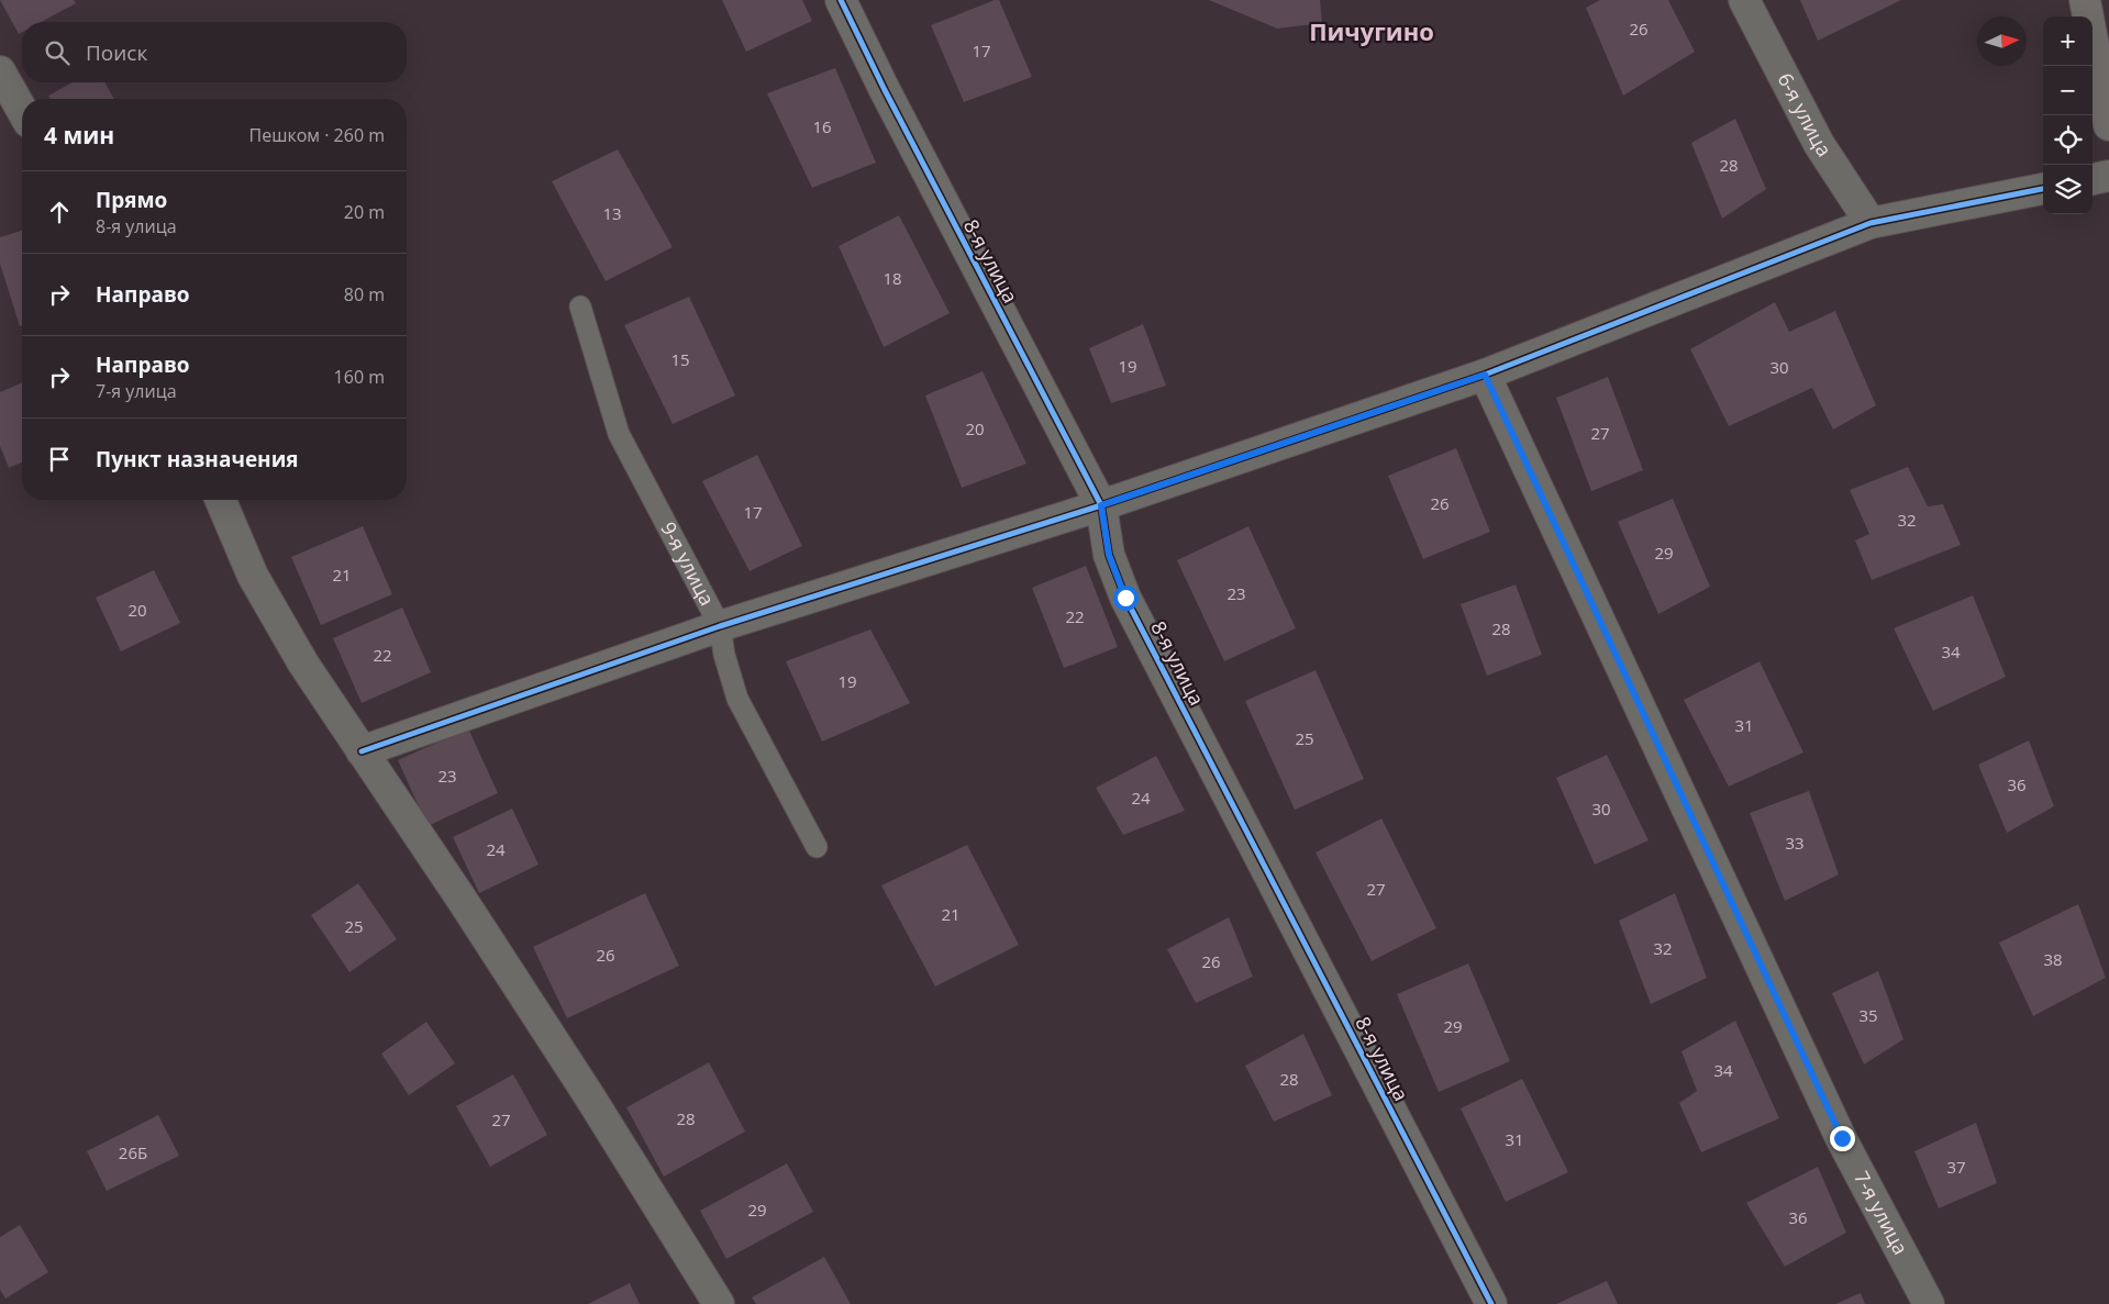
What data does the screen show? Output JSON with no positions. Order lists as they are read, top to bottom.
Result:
{
  "streets": {
    "street": ["6-я улица", "8-я улица", "7-я улица"],
    "lane": ["9-я улица"]
  },
  "districts": ["Пичугино"],
  "house_numbers": [
    "26",
    "17",
    "16",
    "28",
    "13",
    "18",
    "15",
    "19",
    "30",
    "20",
    "27",
    "26",
    "17",
    "32",
    "29",
    "21",
    "23",
    "20",
    "22",
    "28",
    "34",
    "22",
    "19",
    "31",
    "25",
    "23",
    "36",
    "24",
    "30",
    "33",
    "24",
    "27",
    "21",
    "25",
    "32",
    "26",
    "38",
    "26",
    "35",
    "29",
    "34",
    "28",
    "28",
    "27",
    "31",
    "26Б",
    "37",
    "29",
    "36"
  ],
  "north": "right",
  "page": {
    "map_buttons": ["+", "−"],
    "search": "Поиск",
    "heading": ["4 мин", "Пешком · 260 m"],
    "list": [
      ["Прямо", "8-я улица", "20 m"],
      ["Направо", "80 m"],
      ["Направо", "7-я улица", "160 m"],
      "Пункт назначения"
    ]
  }
}
